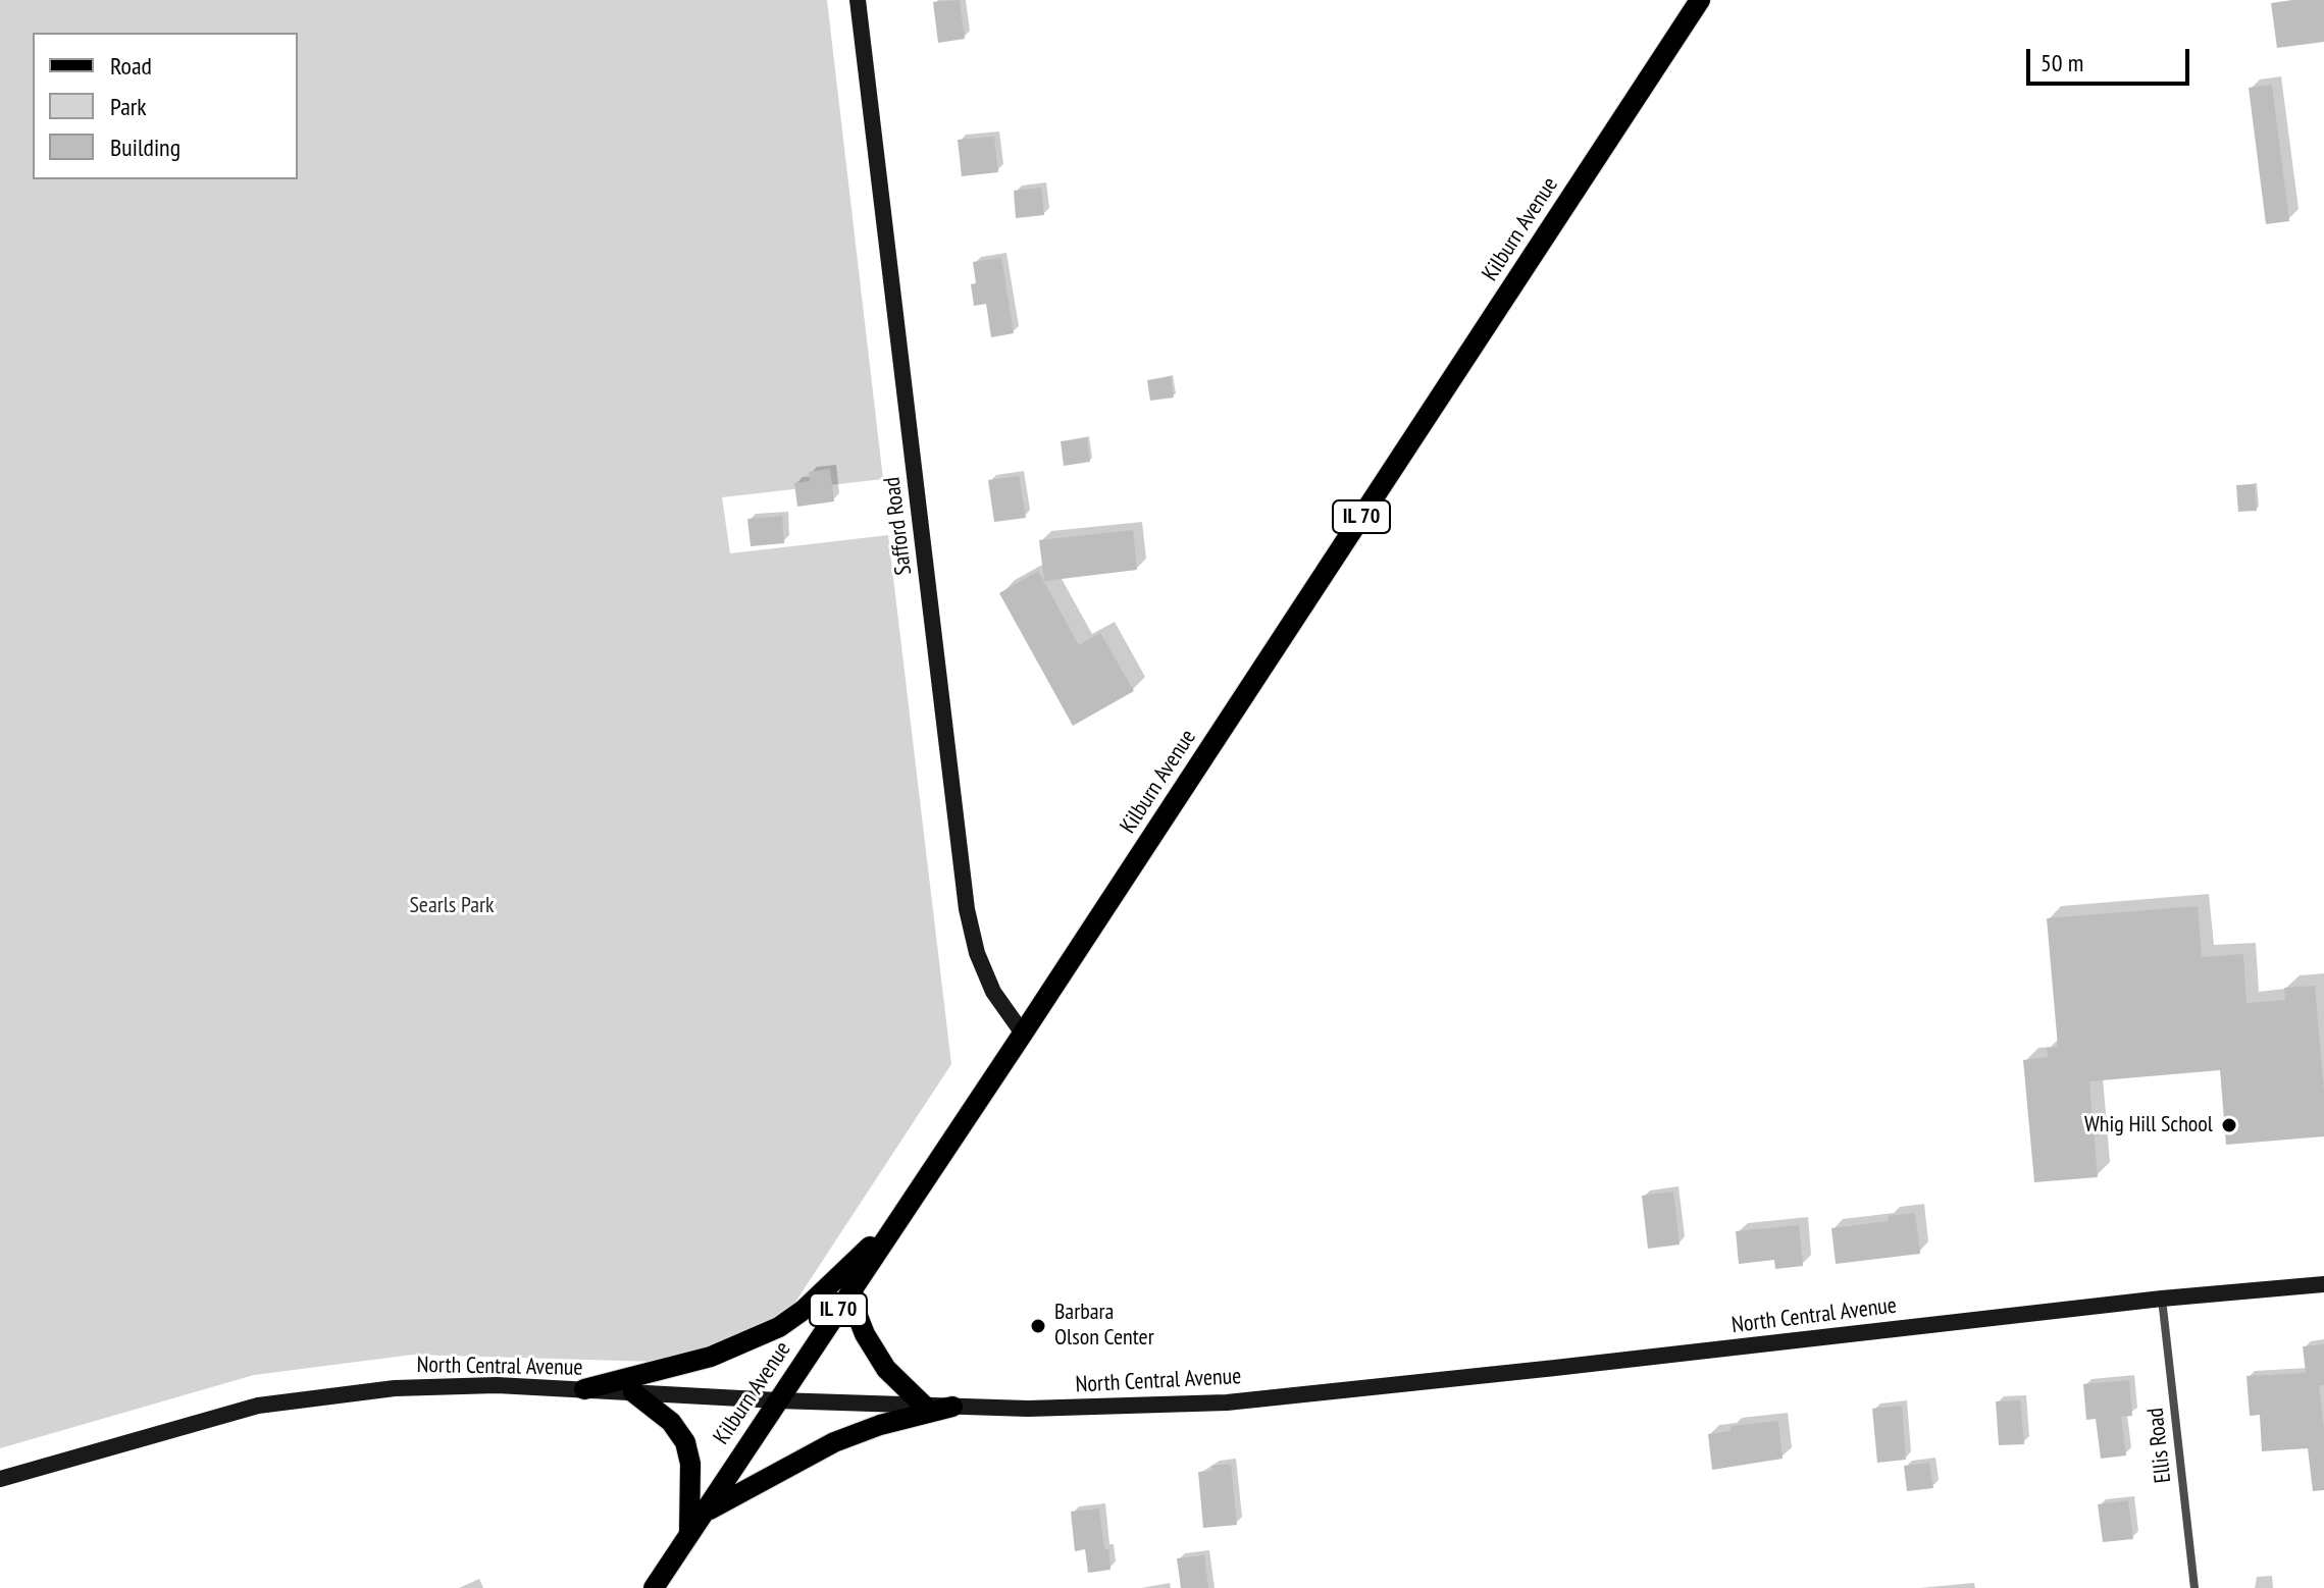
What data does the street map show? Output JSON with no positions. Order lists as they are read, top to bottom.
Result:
{
  "streets": {
    "main road": [
      "Kilburn Avenue",
      "IL 70",
      "Safford Road",
      "North Central Avenue"
    ],
    "street": ["Ellis Road"]
  },
  "crossings": [
    ["Kilburn Avenue", "Safford Road"],
    ["Kilburn Avenue", "North Central Avenue"],
    ["North Central Avenue", "Ellis Road"]
  ],
  "parks": ["Searls Park"],
  "places": ["Whig Hill School", "Barbara Olson Center"],
  "legend": ["Road", "Park", "Building"],
  "scale_bar": "50 m"
}
